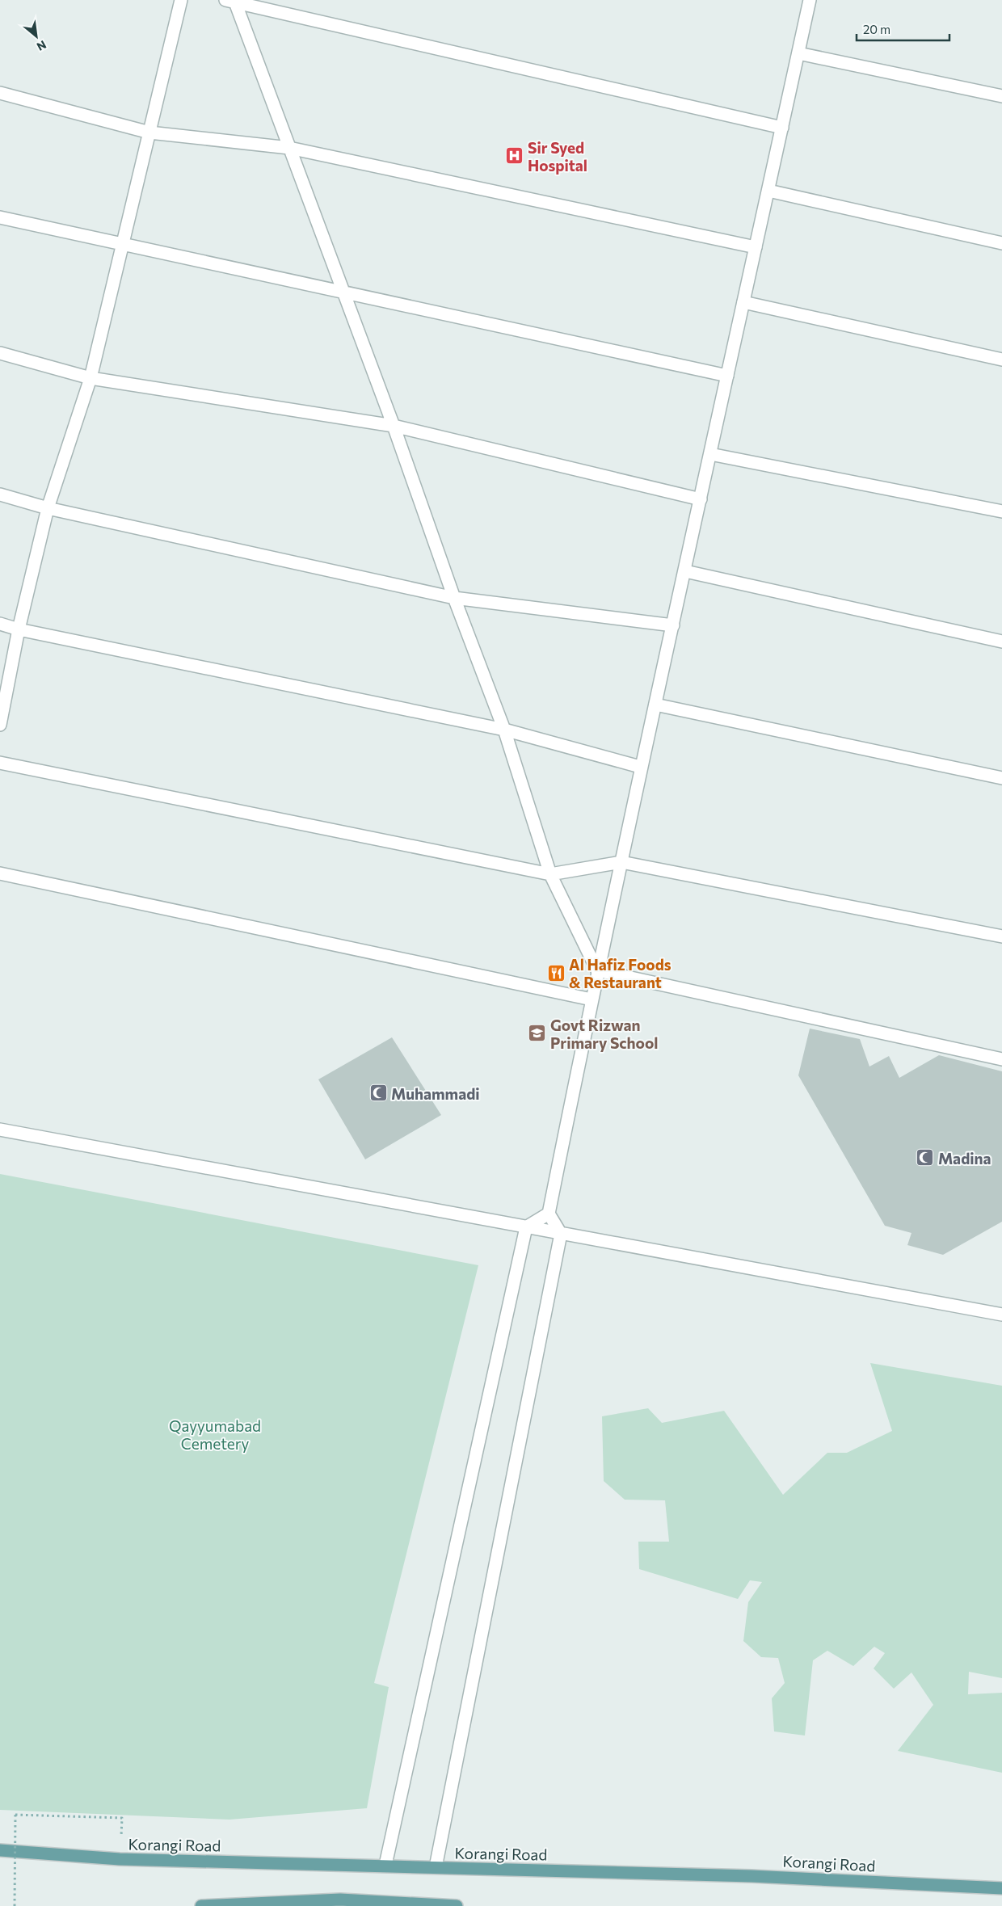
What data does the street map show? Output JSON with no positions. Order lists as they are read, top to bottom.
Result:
{
  "streets": {
    "main road": ["Korangi Road"]
  },
  "parks": ["Qayyumabad Cemetery"],
  "places": {
    "hospital": ["Sir Syed Hospital"],
    "restaurant": ["Al Hafiz Foods & Restaurant"],
    "school or university": ["Govt Rizwan Primary School"],
    "mosque": ["Muhammadi", "Madina"]
  },
  "scale_bar": "20 m",
  "north": "bottom right"
}
